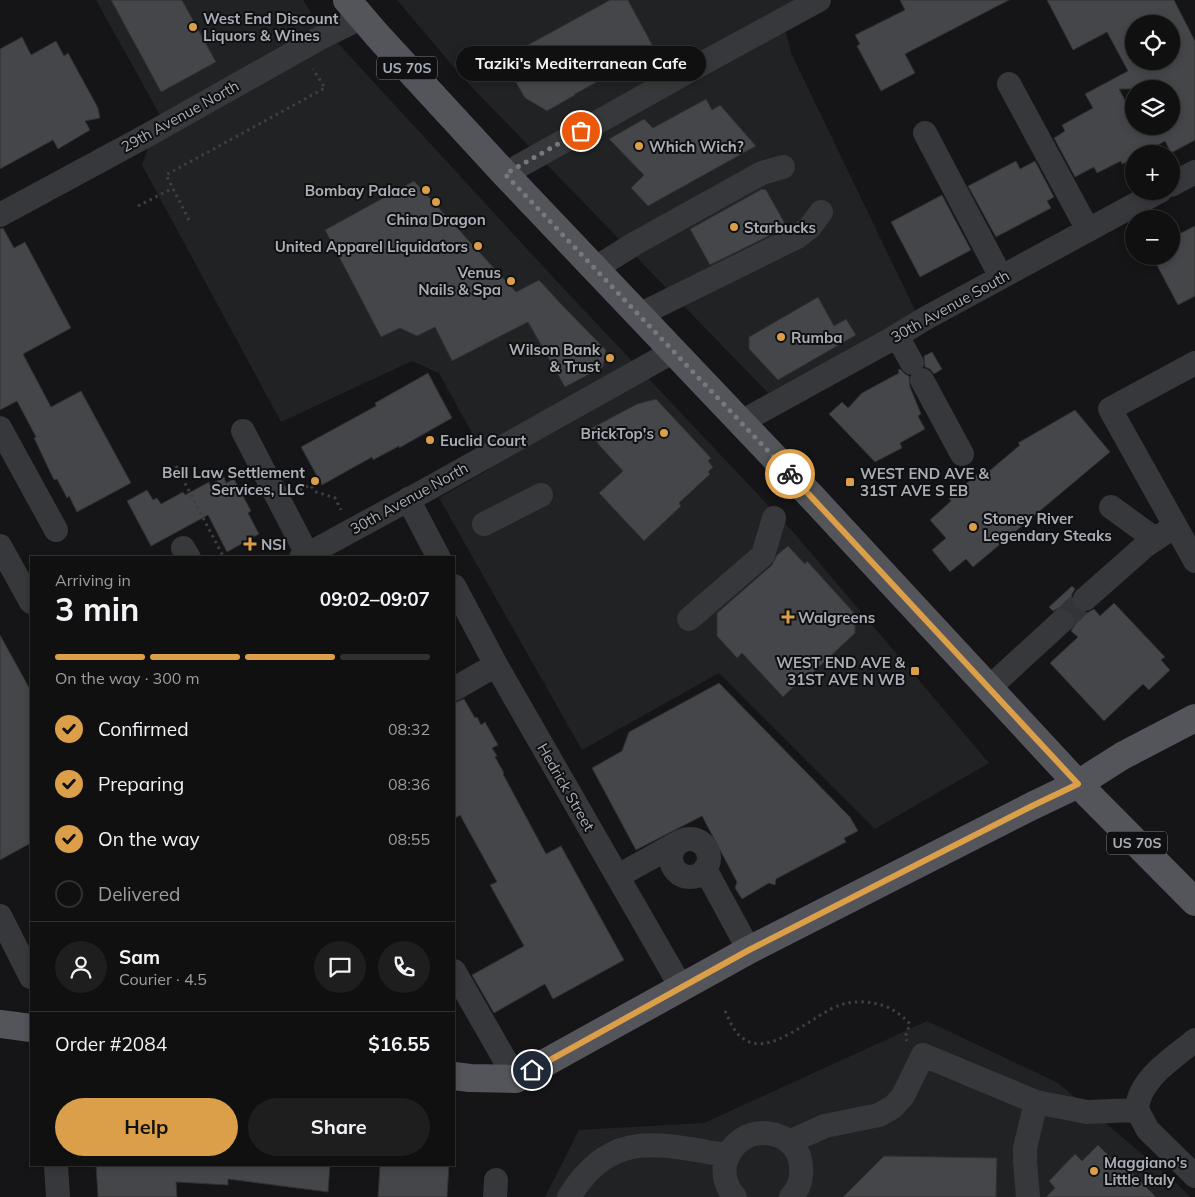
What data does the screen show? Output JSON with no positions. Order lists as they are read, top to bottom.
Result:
{
  "streets": {
    "main road": ["US 70S"],
    "street": [
      "29th Avenue North",
      "30th Avenue South",
      "30th Avenue North",
      "Hedrick Street"
    ]
  },
  "crossings": [
    ["US 70S", "29th Avenue North"],
    ["US 70S", "30th Avenue South"],
    ["US 70S", "30th Avenue North"]
  ],
  "places": {
    "other": [
      "West End Discount Liquors & Wines",
      "Taziki’s Mediterranean Cafe",
      "Which Wich?",
      "Bombay Palace",
      "China Dragon",
      "Starbucks",
      "United Apparel Liquidators",
      "Venus Nails & Spa",
      "Rumba",
      "Wilson Bank & Trust",
      "BrickTop's",
      "Euclid Court",
      "Bell Law Settlement Services, LLC",
      "Stoney River Legendary Steaks",
      "Maggiano's Little Italy"
    ],
    "transit": ["WEST END AVE & 31ST AVE S EB", "WEST END AVE & 31ST AVE N WB"],
    "health": ["NSI", "Walgreens"]
  },
  "page": {
    "map_buttons": ["+", "−"],
    "bubble": "Taziki’s Mediterranean Cafe",
    "heading": ["3 min", "Arriving in", "09:02–09:07"],
    "panel": [
      "Sam",
      "Courier · 4.5",
      "Order #2084",
      "$16.55"
    ],
    "bar": "On the way · 300 m",
    "list": [
      ["Confirmed", "08:32"],
      ["Preparing", "08:36"],
      ["On the way", "08:55"],
      "Delivered"
    ],
    "buttons": ["Help", "Share"]
  }
}
